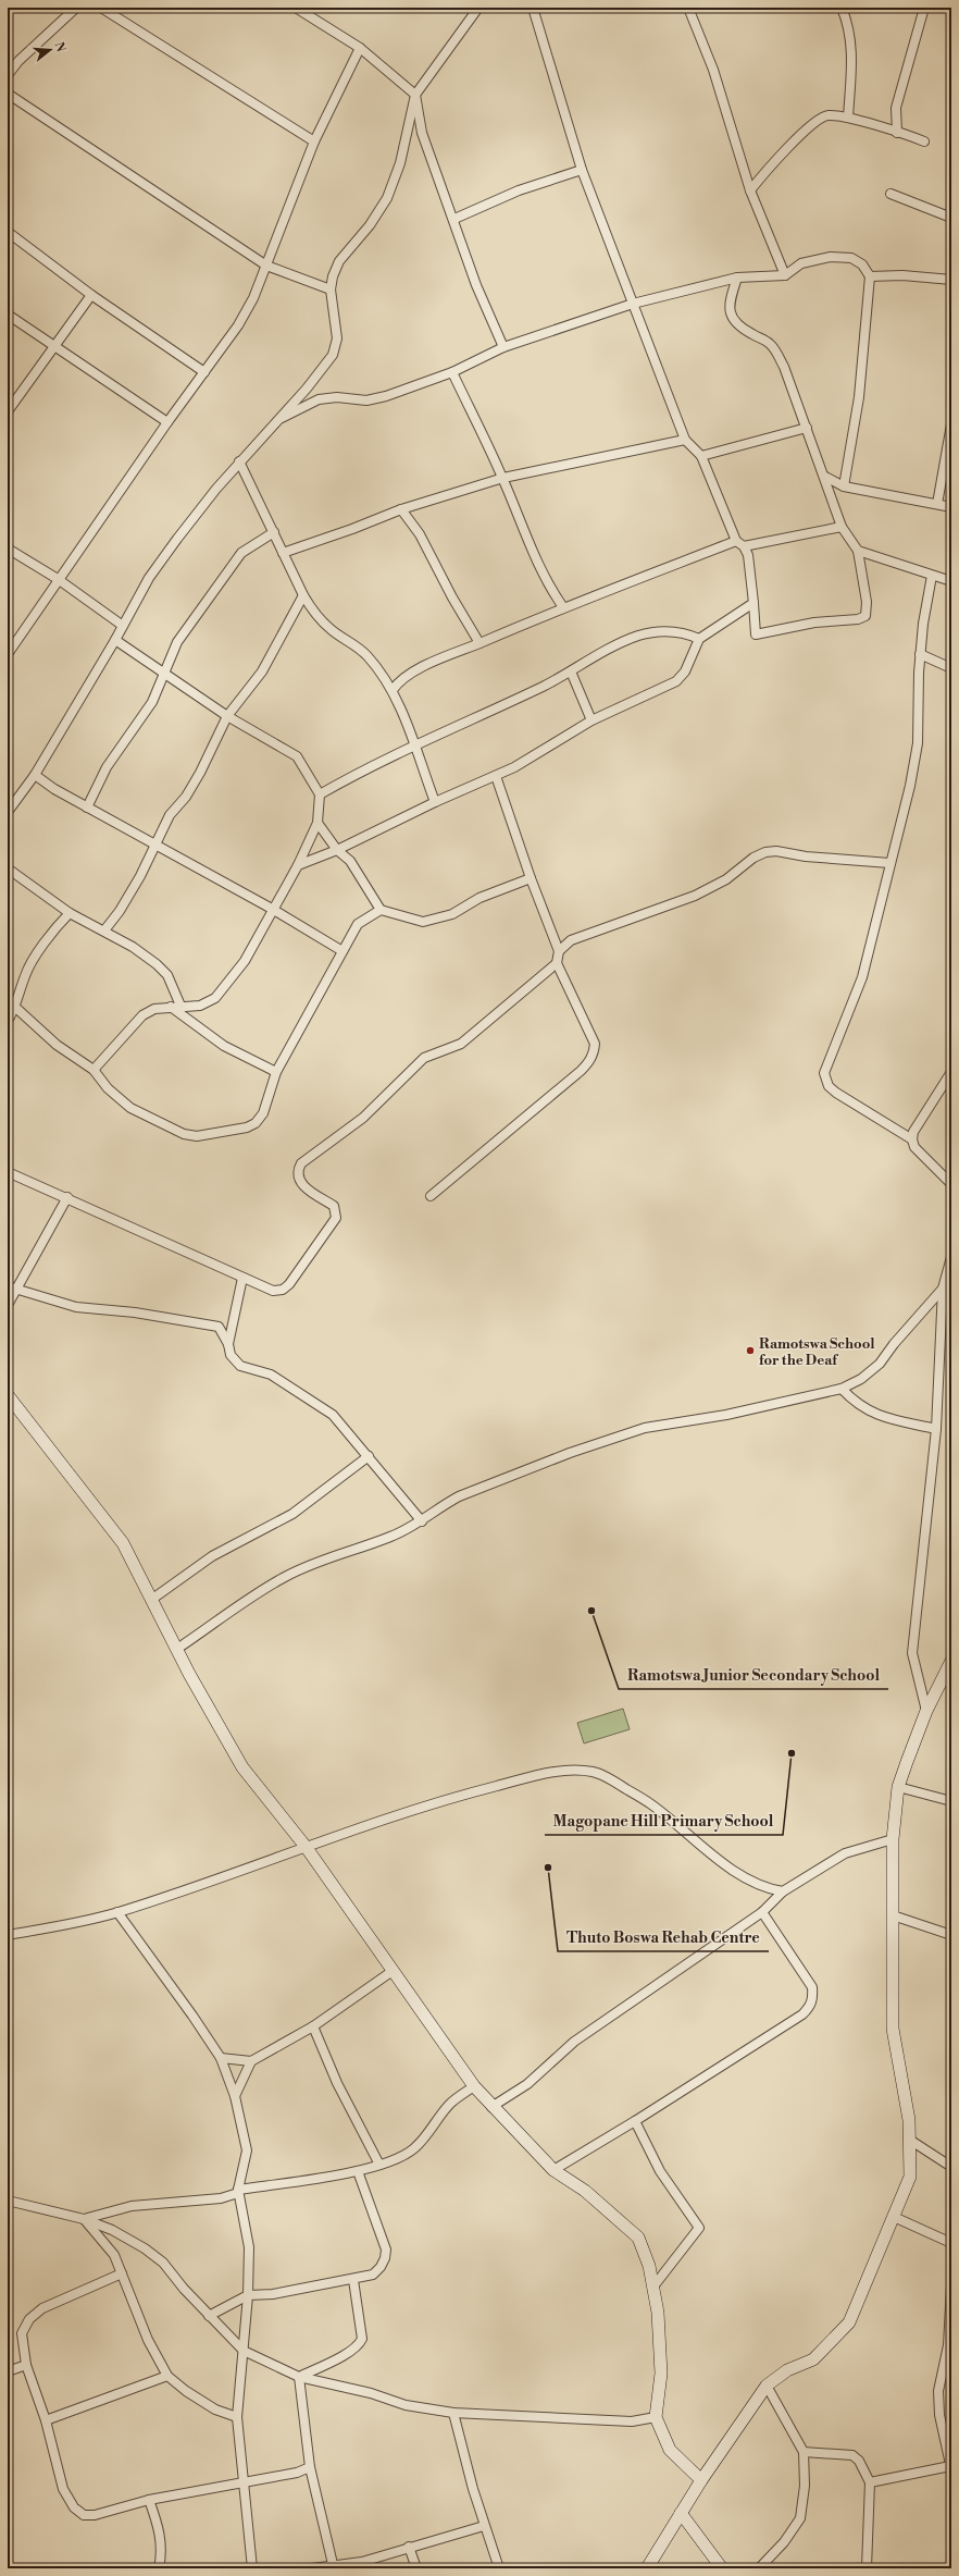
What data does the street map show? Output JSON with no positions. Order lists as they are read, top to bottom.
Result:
{
  "places": [
    "Ramotswa School for the Deaf",
    "Ramotswa Junior Secondary School",
    "Magopane Hill Primary School",
    "Thuto Boswa Rehab Centre"
  ],
  "north": "right"
}
